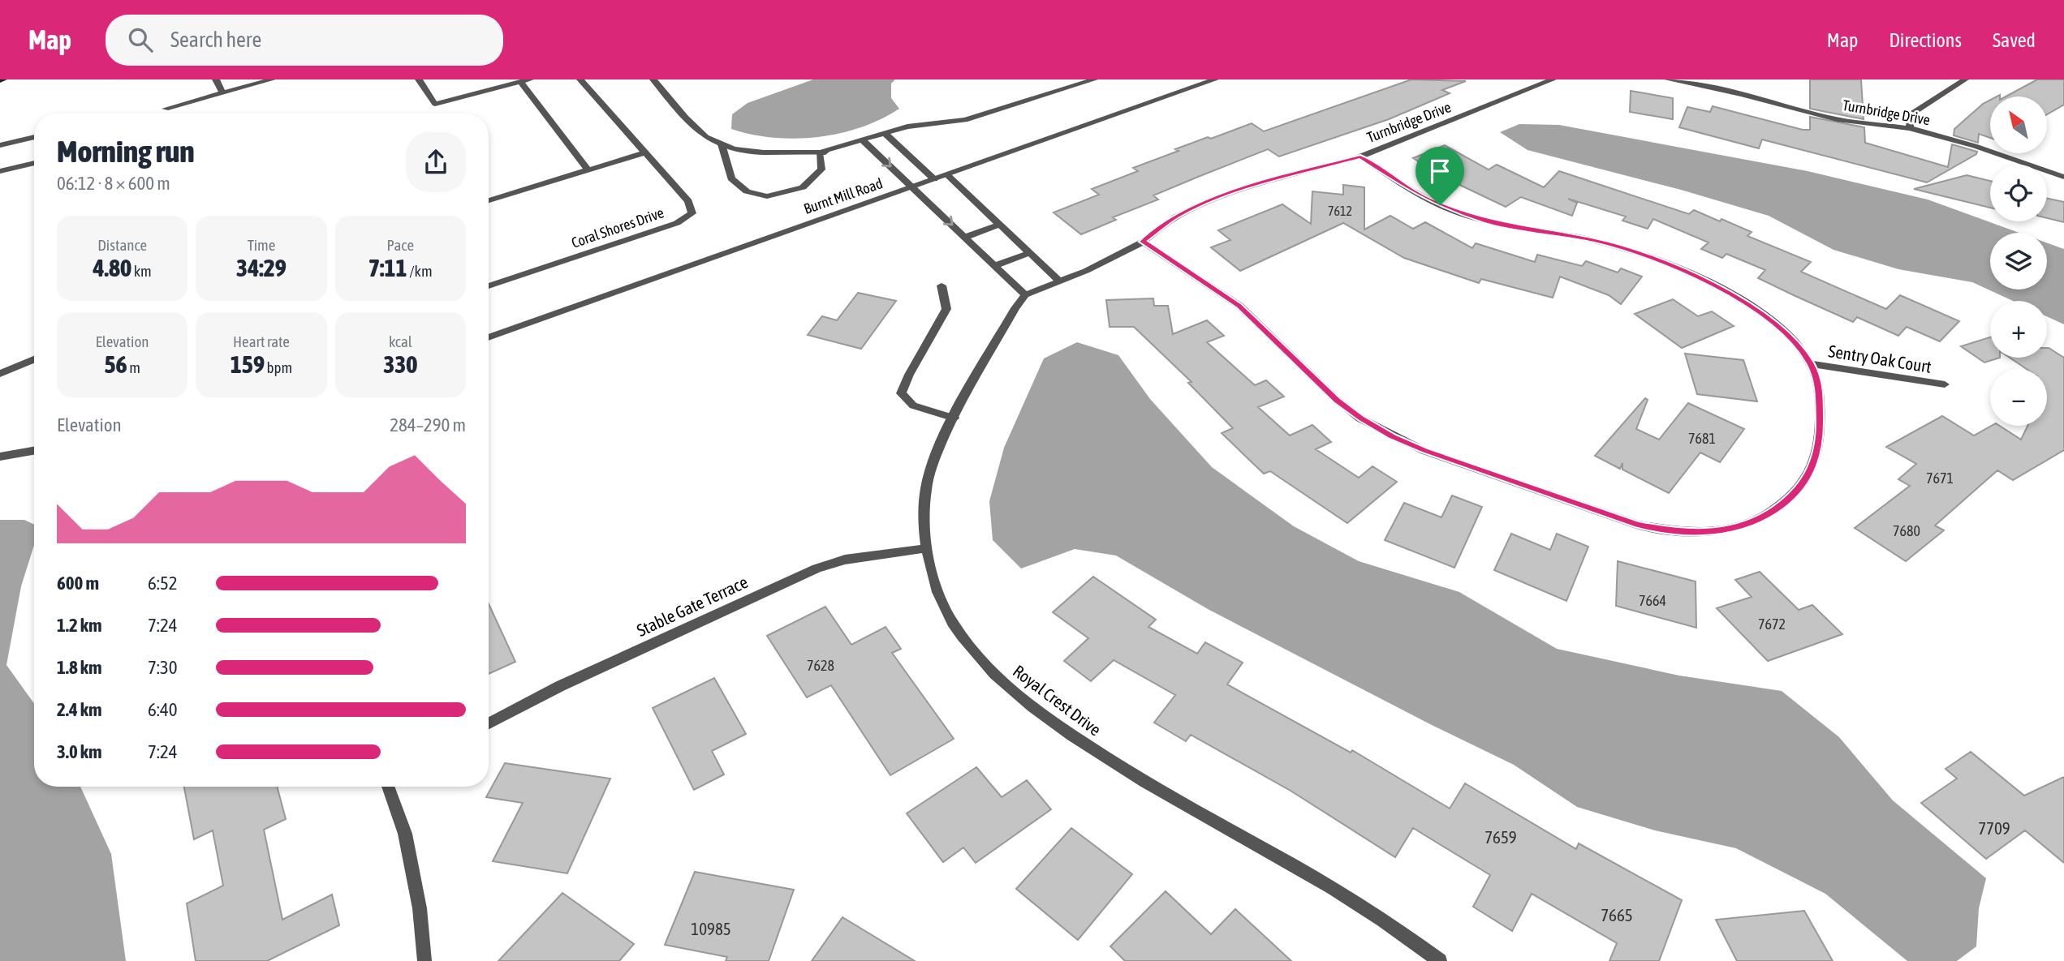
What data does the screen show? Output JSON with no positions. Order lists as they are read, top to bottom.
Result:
{
  "streets": {
    "street": [
      "Turnbridge Drive",
      "Burnt Mill Road",
      "Coral Shores Drive",
      "Sentry Oak Court",
      "Stable Gate Terrace",
      "Royal Crest Drive"
    ]
  },
  "crossings": [
    ["Turnbridge Drive", "Sentry Oak Court"],
    ["Turnbridge Drive", "Royal Crest Drive"],
    ["Stable Gate Terrace", "Royal Crest Drive"]
  ],
  "house_numbers": [
    "7612",
    "7681",
    "7671",
    "7680",
    "7664",
    "7672",
    "7628",
    "7709",
    "7659",
    "7665",
    "10985"
  ],
  "north": "top left",
  "page": {
    "header": "Map",
    "search": "Search here",
    "nav": ["Map", "Directions", "Saved"],
    "map_buttons": ["+", "−"],
    "heading": ["Morning run", "06:12 · 8 × 600 m"],
    "stats": [
      ["Distance", "4.80 km"],
      ["Time", "34:29"],
      ["Pace", "7:11 /km"],
      ["Elevation", "56 m"],
      ["Heart rate", "159 bpm"],
      ["kcal", "330"]
    ],
    "chart": ["Elevation", "284–290 m"],
    "list": [
      {
        "name": "600 m",
        "note": "6:52"
      },
      {
        "name": "1.2 km",
        "note": "7:24"
      },
      {
        "name": "1.8 km",
        "note": "7:30"
      },
      {
        "name": "2.4 km",
        "note": "6:40"
      },
      {
        "name": "3.0 km",
        "note": "7:24"
      }
    ]
  }
}
